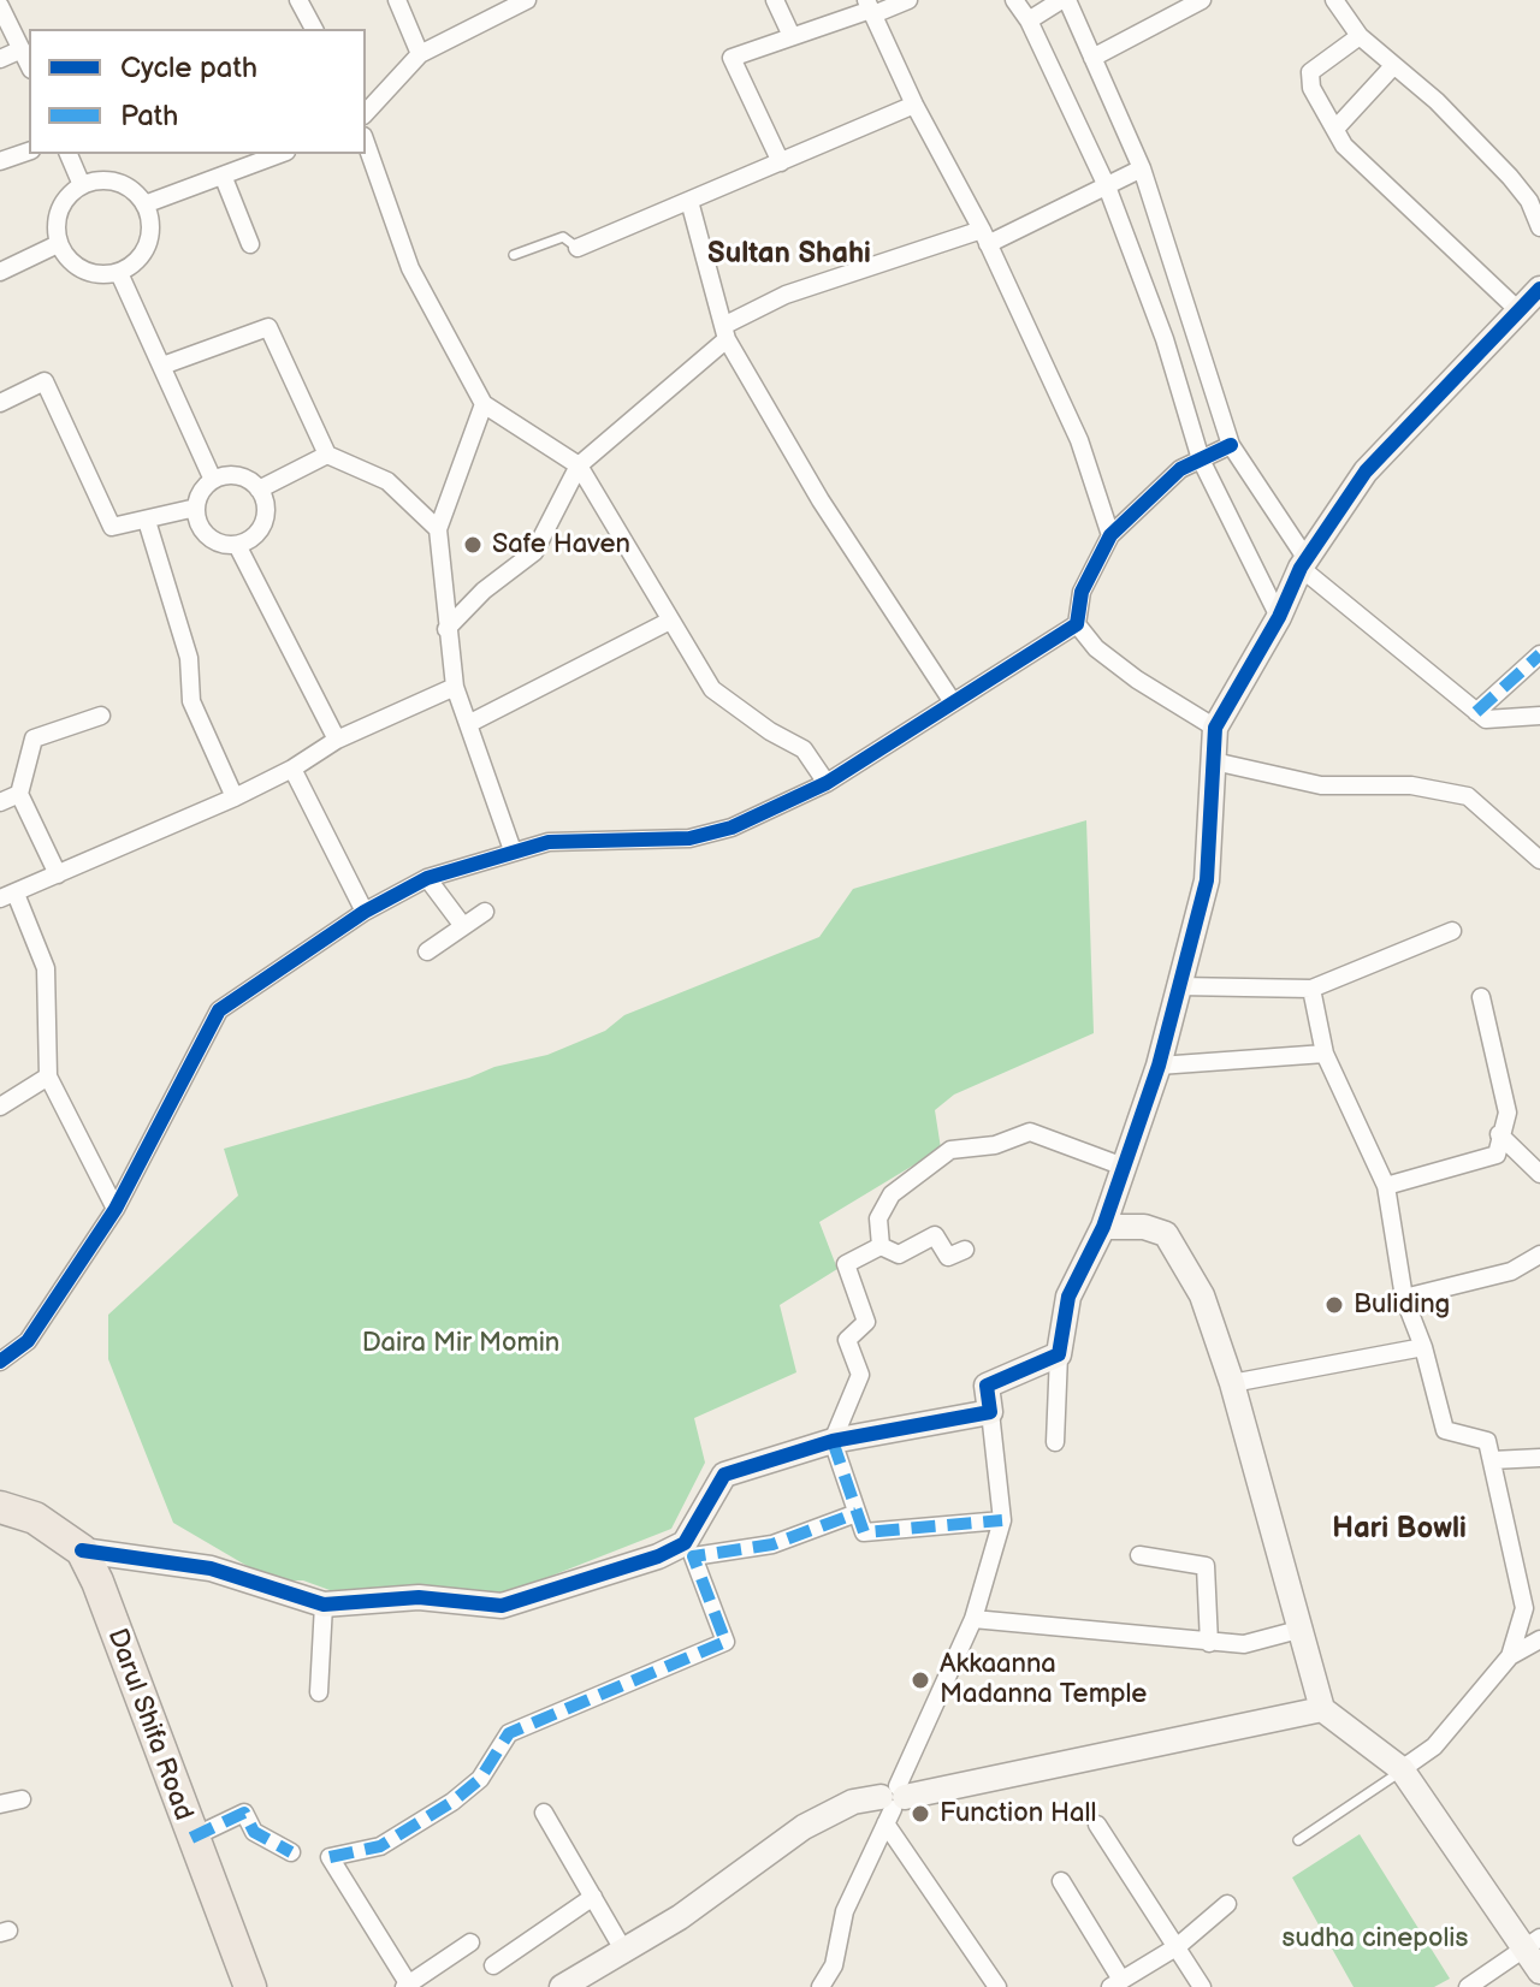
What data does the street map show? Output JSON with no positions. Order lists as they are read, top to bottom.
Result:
{
  "streets": {
    "highway": ["Darul Shifa Road"]
  },
  "districts": ["Sultan Shahi", "Hari Bowli"],
  "parks": ["Daira Mir Momin", "sudha cinepolis"],
  "places": [
    "Safe Haven",
    "Buliding",
    "Akkaanna Madanna Temple",
    "Function Hall"
  ],
  "legend": ["Cycle path", "Path"]
}
